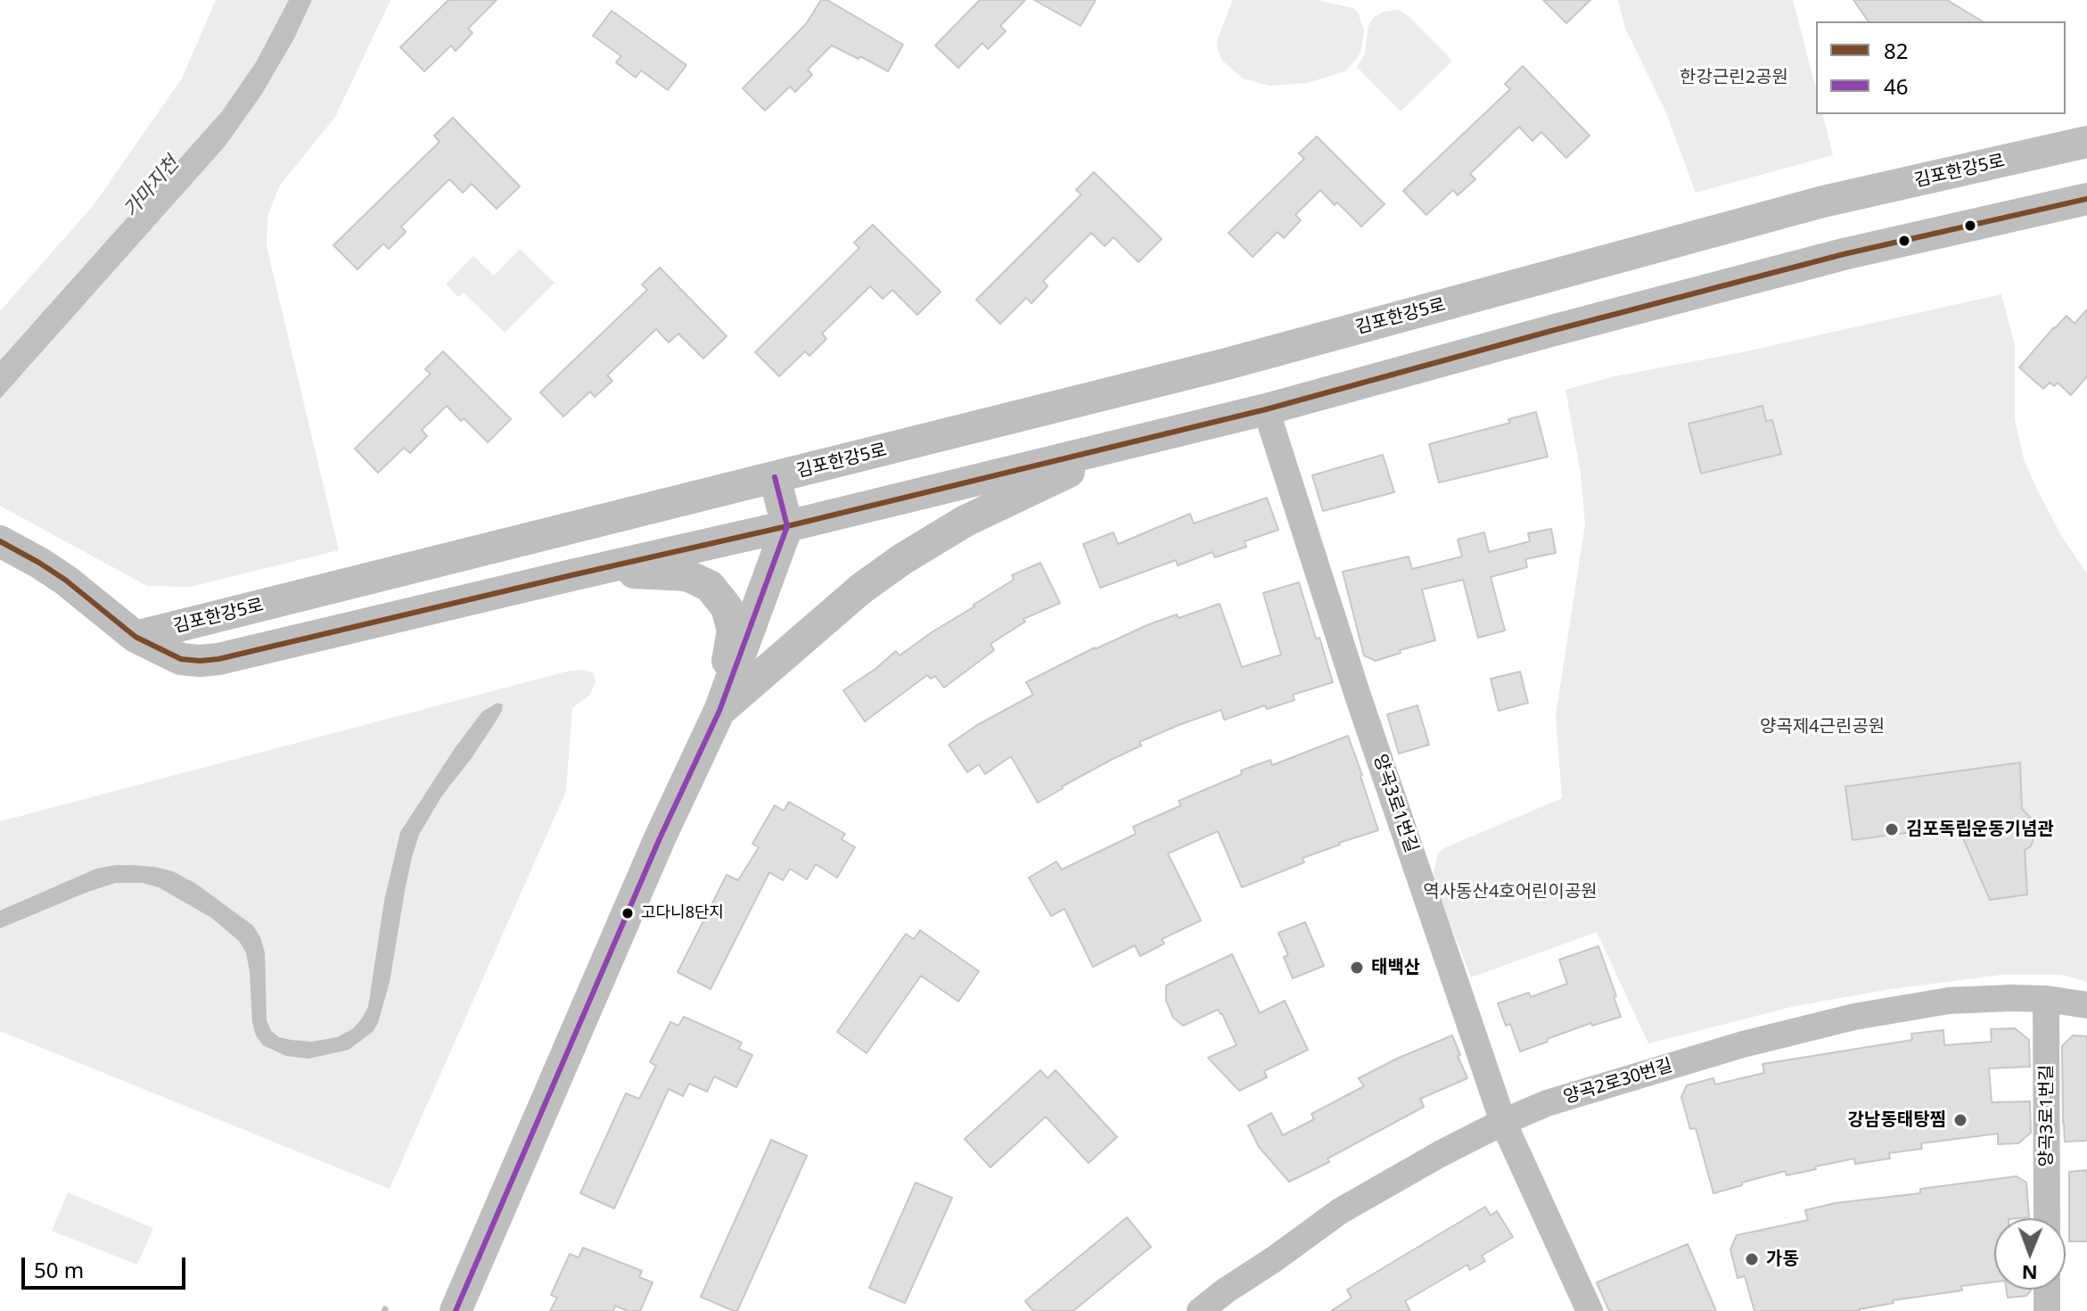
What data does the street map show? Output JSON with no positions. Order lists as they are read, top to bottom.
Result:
{
  "streets": {
    "street": ["김포한강5로", "양곡3로1번길", "양곡2로30번길"]
  },
  "crossings": [
    ["김포한강5로", "양곡3로1번길"],
    ["양곡3로1번길", "양곡2로30번길"]
  ],
  "water": ["가마지천"],
  "parks": ["한강근린2공원", "양곡제4근린공원", "역사동산4호어린이공원"],
  "places": [
    "김포독립운동기념관",
    "고다니8단지",
    "태백산",
    "강남동태탕찜",
    "가동"
  ],
  "lines": ["transit line 82", "transit line 46"],
  "legend": ["82", "46"],
  "scale_bar": "50 m",
  "north": "bottom"
}
